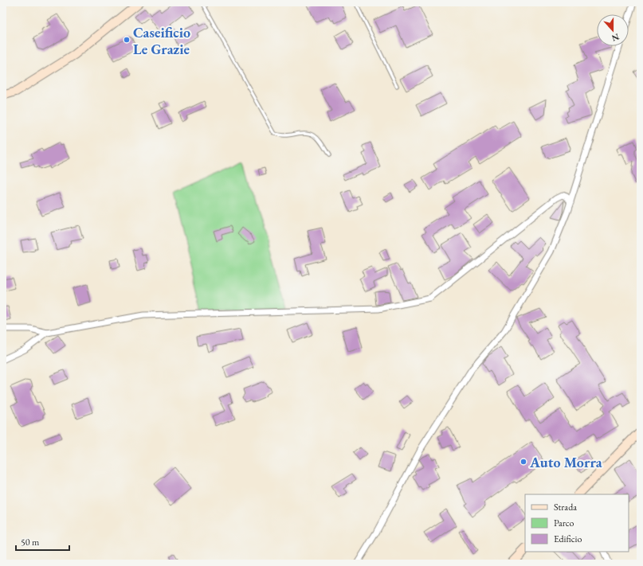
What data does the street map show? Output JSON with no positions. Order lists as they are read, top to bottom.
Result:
{
  "places": ["Caseificio Le Grazie", "Auto Morra"],
  "legend": ["Strada", "Parco", "Edificio"],
  "scale_bar": "50 m",
  "north": "bottom"
}
